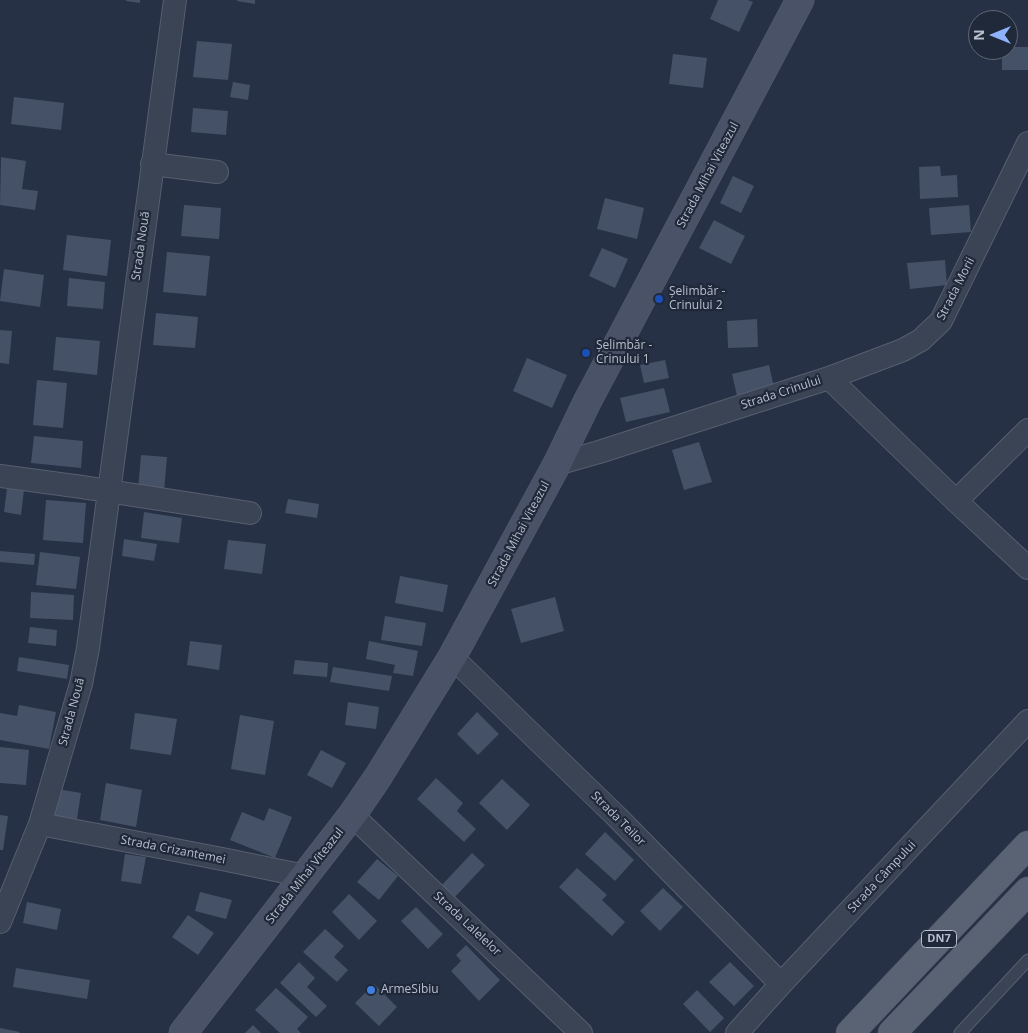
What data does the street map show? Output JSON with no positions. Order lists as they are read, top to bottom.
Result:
{
  "streets": {
    "main road": ["Strada Mihai Viteazul", "DN7"],
    "street": [
      "Strada Nouă",
      "Strada Morii",
      "Strada Crinului",
      "Strada Teilor",
      "Strada Crizantemei",
      "Strada Câmpului",
      "Strada Lalelelor"
    ]
  },
  "crossings": [
    ["Strada Mihai Viteazul", "Strada Crinului"],
    ["Strada Mihai Viteazul", "Strada Teilor"],
    ["Strada Mihai Viteazul", "Strada Crizantemei"],
    ["Strada Mihai Viteazul", "Strada Lalelelor"],
    ["Strada Nouă", "Strada Crizantemei"],
    ["Strada Morii", "Strada Crinului"],
    ["Strada Teilor", "Strada Câmpului"]
  ],
  "places": ["Șelimbăr - Crinului 2", "Șelimbăr - Crinului 1", "ArmeSibiu"],
  "north": "left"
}
